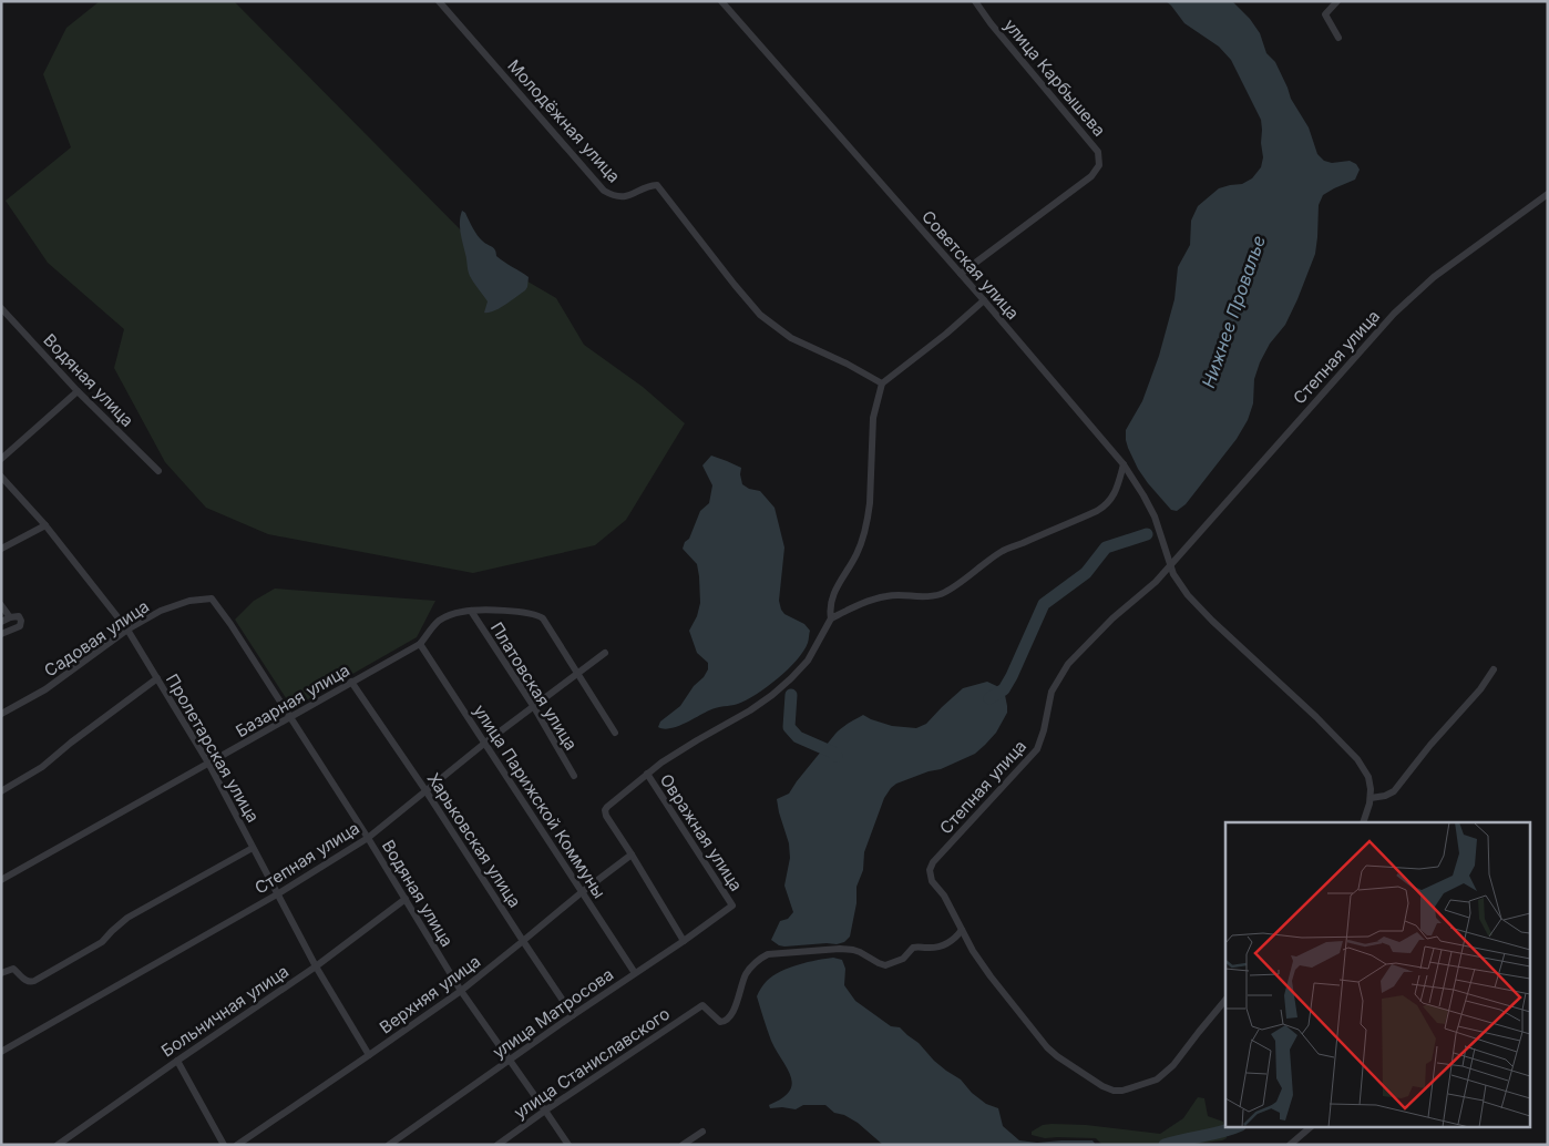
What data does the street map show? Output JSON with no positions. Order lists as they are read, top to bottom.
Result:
{
  "streets": {
    "street": [
      "улица Карбышева",
      "Молодёжная улица",
      "Советская улица",
      "Степная улица",
      "Водяная улица",
      "Садовая улица",
      "Платовская улица",
      "Базарная улица",
      "Пролетарская улица",
      "улица Парижской Коммуны",
      "Овражная улица",
      "Харьковская улица",
      "Верхняя улица",
      "Больничная улица",
      "улица Матросова",
      "улица Станиславского"
    ]
  },
  "crossings": [
    ["улица Карбышева", "Советская улица"],
    ["Советская улица", "Степная улица"],
    ["Степная улица", "Водяная улица"],
    ["Степная улица", "Платовская улица"],
    ["Степная улица", "Базарная улица"],
    ["Степная улица", "Пролетарская улица"],
    ["Степная улица", "улица Парижской Коммуны"],
    ["Степная улица", "Харьковская улица"],
    ["Степная улица", "улица Станиславского"],
    ["Водяная улица", "Садовая улица"],
    ["Водяная улица", "Базарная улица"],
    ["Водяная улица", "Верхняя улица"],
    ["Водяная улица", "Больничная улица"],
    ["Водяная улица", "улица Матросова"],
    ["Водяная улица", "улица Станиславского"],
    ["Садовая улица", "Пролетарская улица"],
    ["Платовская улица", "Базарная улица"],
    ["Базарная улица", "Пролетарская улица"],
    ["Базарная улица", "улица Парижской Коммуны"],
    ["Базарная улица", "Харьковская улица"],
    ["Пролетарская улица", "Верхняя улица"],
    ["Пролетарская улица", "Больничная улица"],
    ["улица Парижской Коммуны", "Верхняя улица"],
    ["улица Парижской Коммуны", "улица Матросова"],
    ["Овражная улица", "улица Матросова"],
    ["Харьковская улица", "Верхняя улица"],
    ["Харьковская улица", "улица Матросова"]
  ],
  "water": ["Нижнее Провалье"]
}
